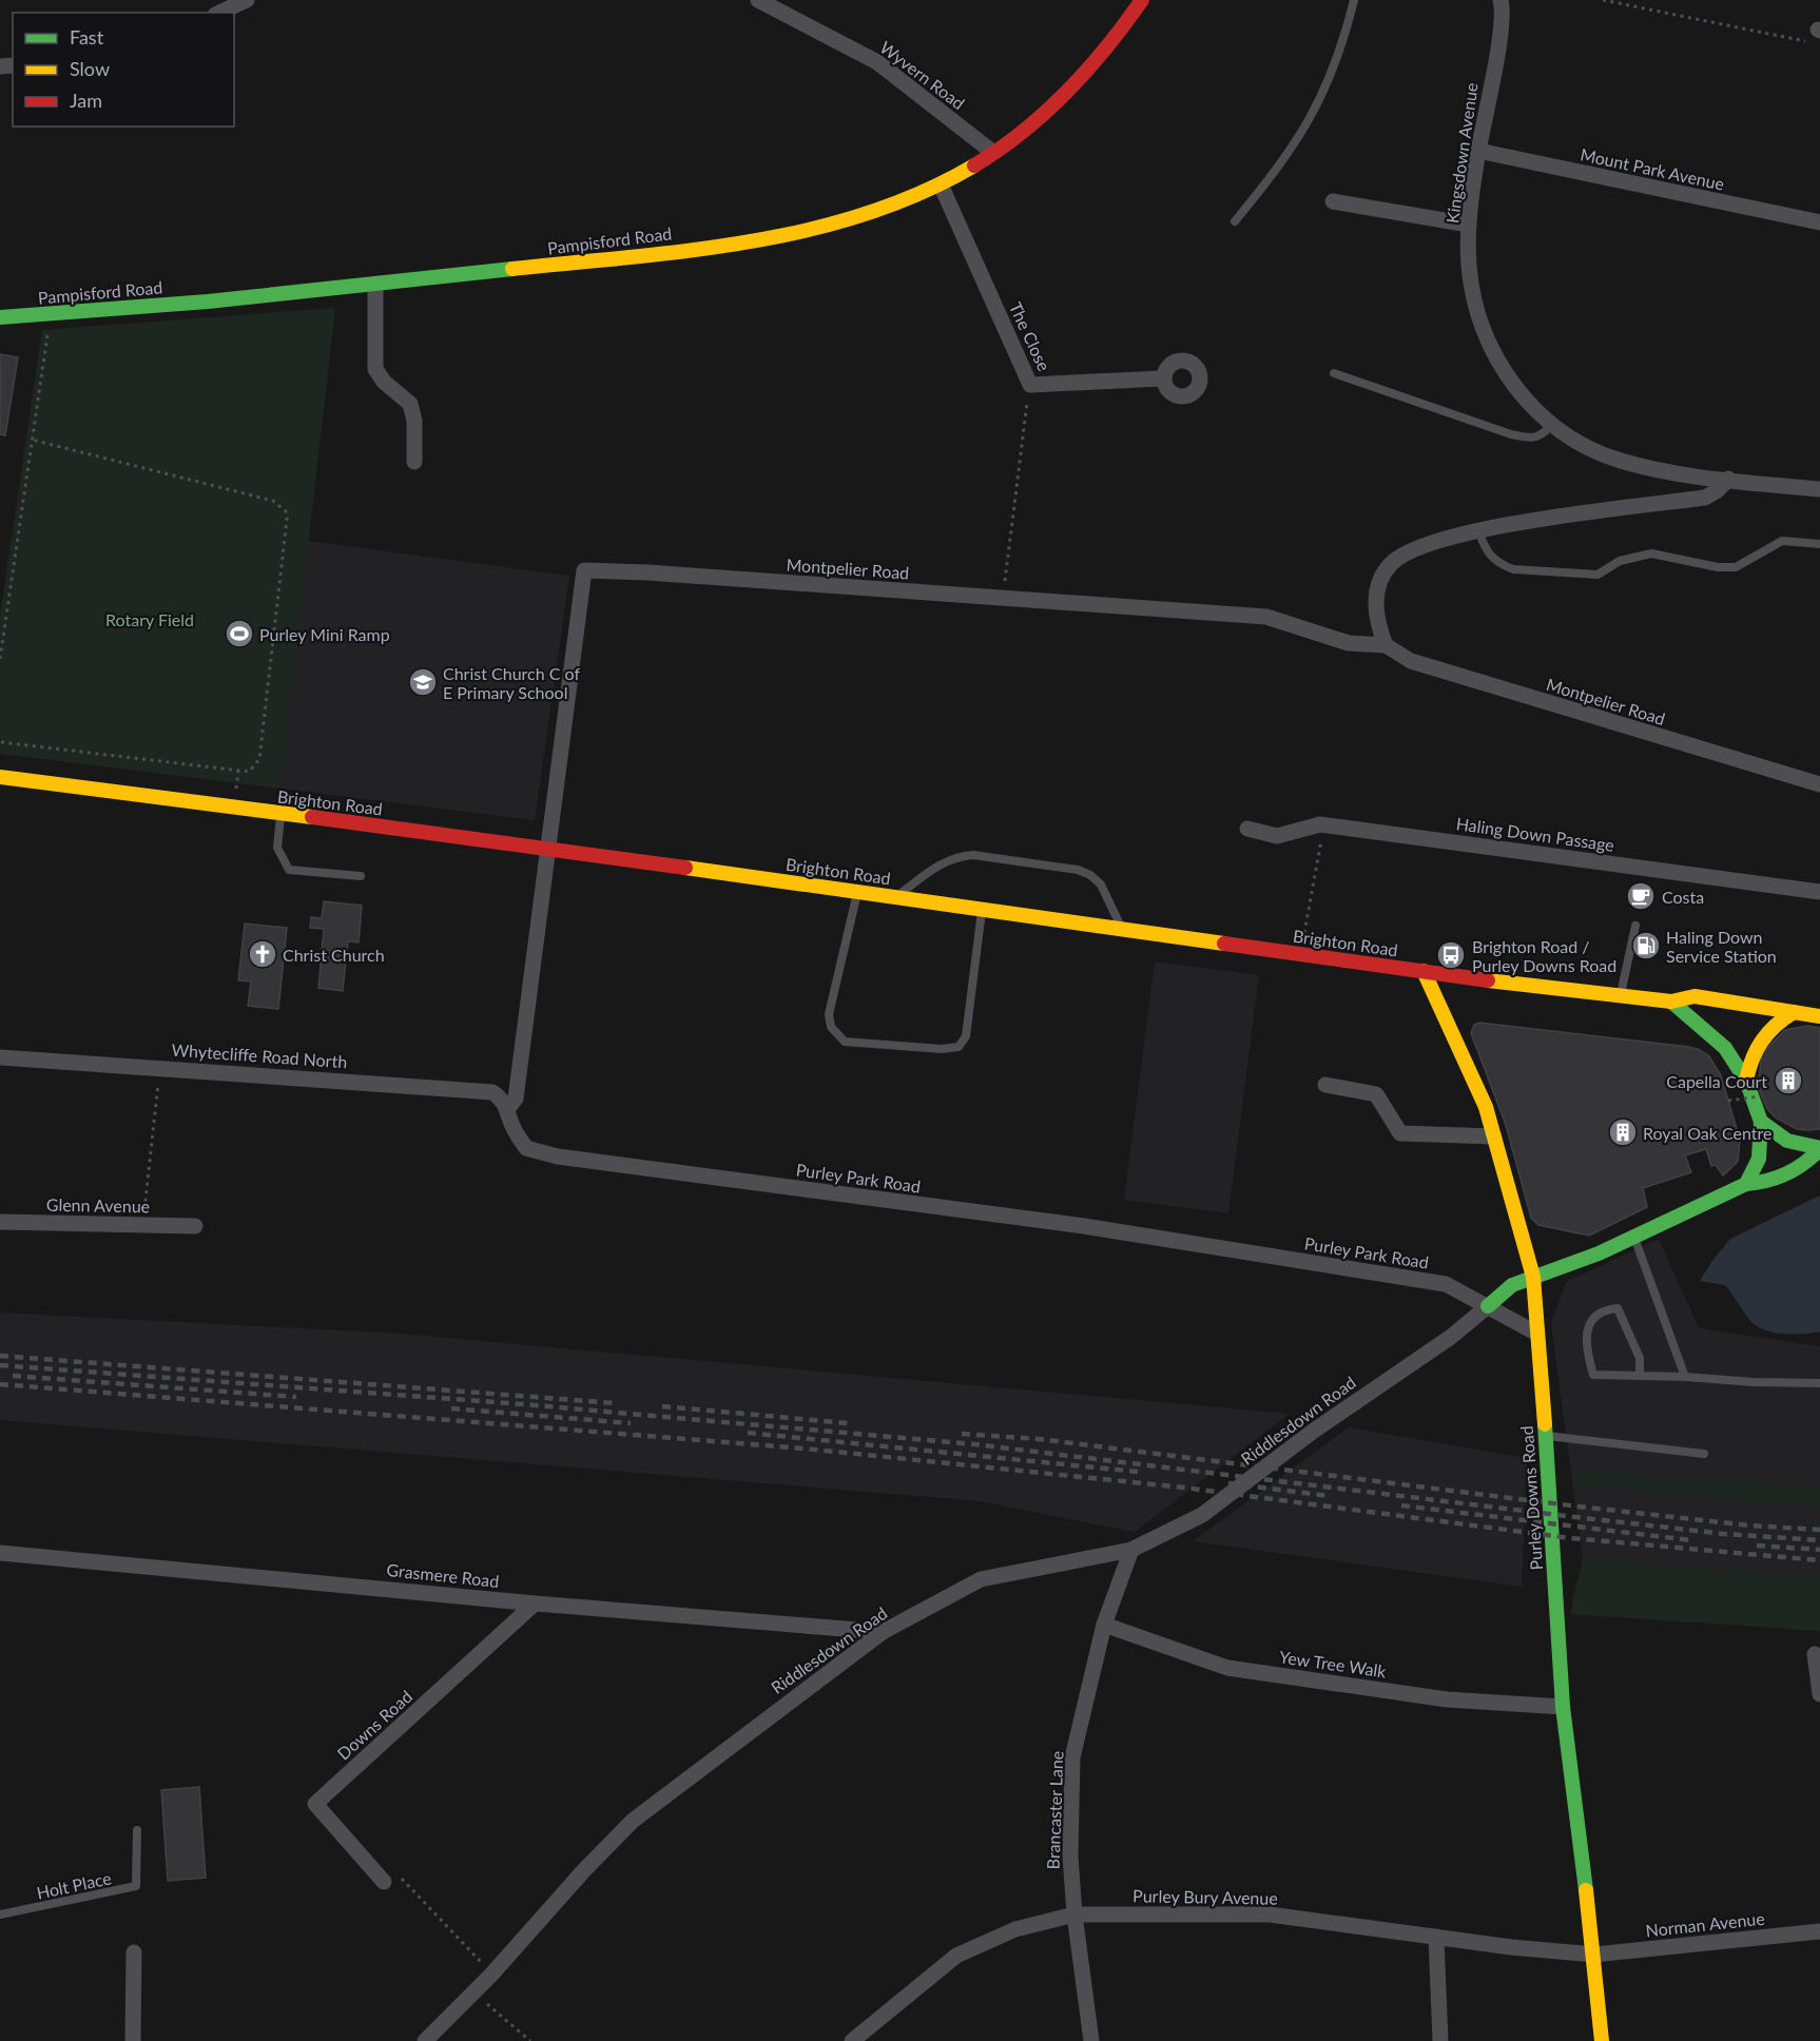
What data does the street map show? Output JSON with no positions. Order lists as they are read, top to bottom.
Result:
{
  "streets": {
    "street": [
      "Wyvern Road",
      "Kingsdown Avenue",
      "Mount Park Avenue",
      "Pampisford Road",
      "The Close",
      "Montpelier Road",
      "Brighton Road",
      "Haling Down Passage",
      "Whytecliffe Road North",
      "Purley Park Road",
      "Glenn Avenue",
      "Riddlesdown Road",
      "Purley Downs Road",
      "Grasmere Road",
      "Yew Tree Walk",
      "Downs Road",
      "Brancaster Lane",
      "Purley Bury Avenue",
      "Norman Avenue"
    ],
    "lane": ["Holt Place"]
  },
  "crossings": [
    ["Wyvern Road", "Pampisford Road"],
    ["Kingsdown Avenue", "Mount Park Avenue"],
    ["Pampisford Road", "The Close"],
    ["Montpelier Road", "Brighton Road"],
    ["Brighton Road", "Purley Downs Road"],
    ["Whytecliffe Road North", "Purley Park Road"],
    ["Purley Park Road", "Riddlesdown Road"],
    ["Riddlesdown Road", "Purley Downs Road"],
    ["Riddlesdown Road", "Grasmere Road"],
    ["Riddlesdown Road", "Brancaster Lane"],
    ["Purley Downs Road", "Yew Tree Walk"],
    ["Purley Downs Road", "Purley Bury Avenue"],
    ["Purley Downs Road", "Norman Avenue"],
    ["Grasmere Road", "Downs Road"],
    ["Yew Tree Walk", "Brancaster Lane"],
    ["Brancaster Lane", "Purley Bury Avenue"],
    ["Purley Bury Avenue", "Norman Avenue"]
  ],
  "parks": ["Rotary Field"],
  "places": {
    "sports": ["Purley Mini Ramp"],
    "school or university": ["Christ Church C of E Primary School"],
    "cafe": ["Costa"],
    "fuel station": ["Haling Down Service Station"],
    "church": ["Christ Church"],
    "bus stop": ["Brighton Road / Purley Downs Road"],
    "building": ["Capella Court", "Royal Oak Centre"]
  },
  "legend": ["Fast", "Slow", "Jam"]
}
